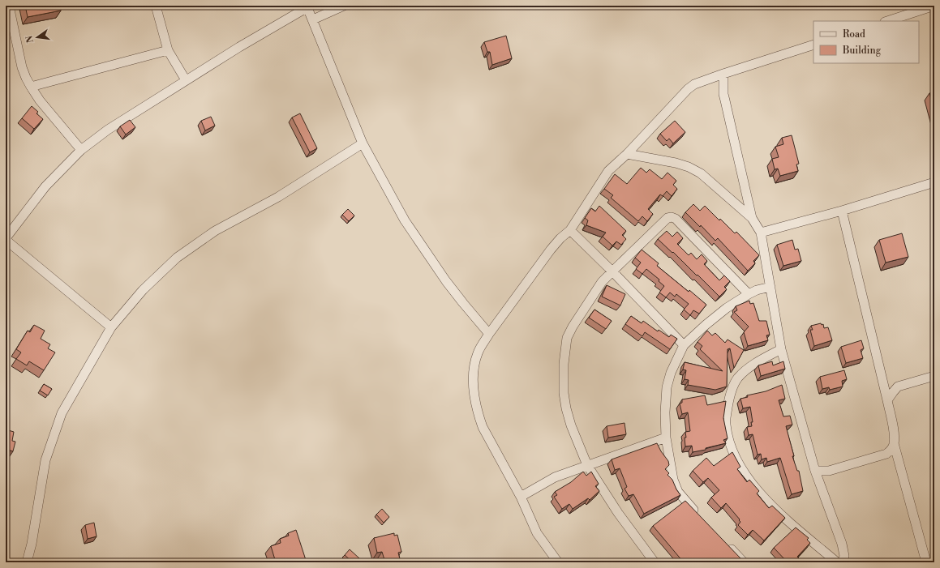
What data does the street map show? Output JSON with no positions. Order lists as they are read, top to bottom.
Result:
{
  "legend": ["Road", "Building"],
  "north": "left"
}
